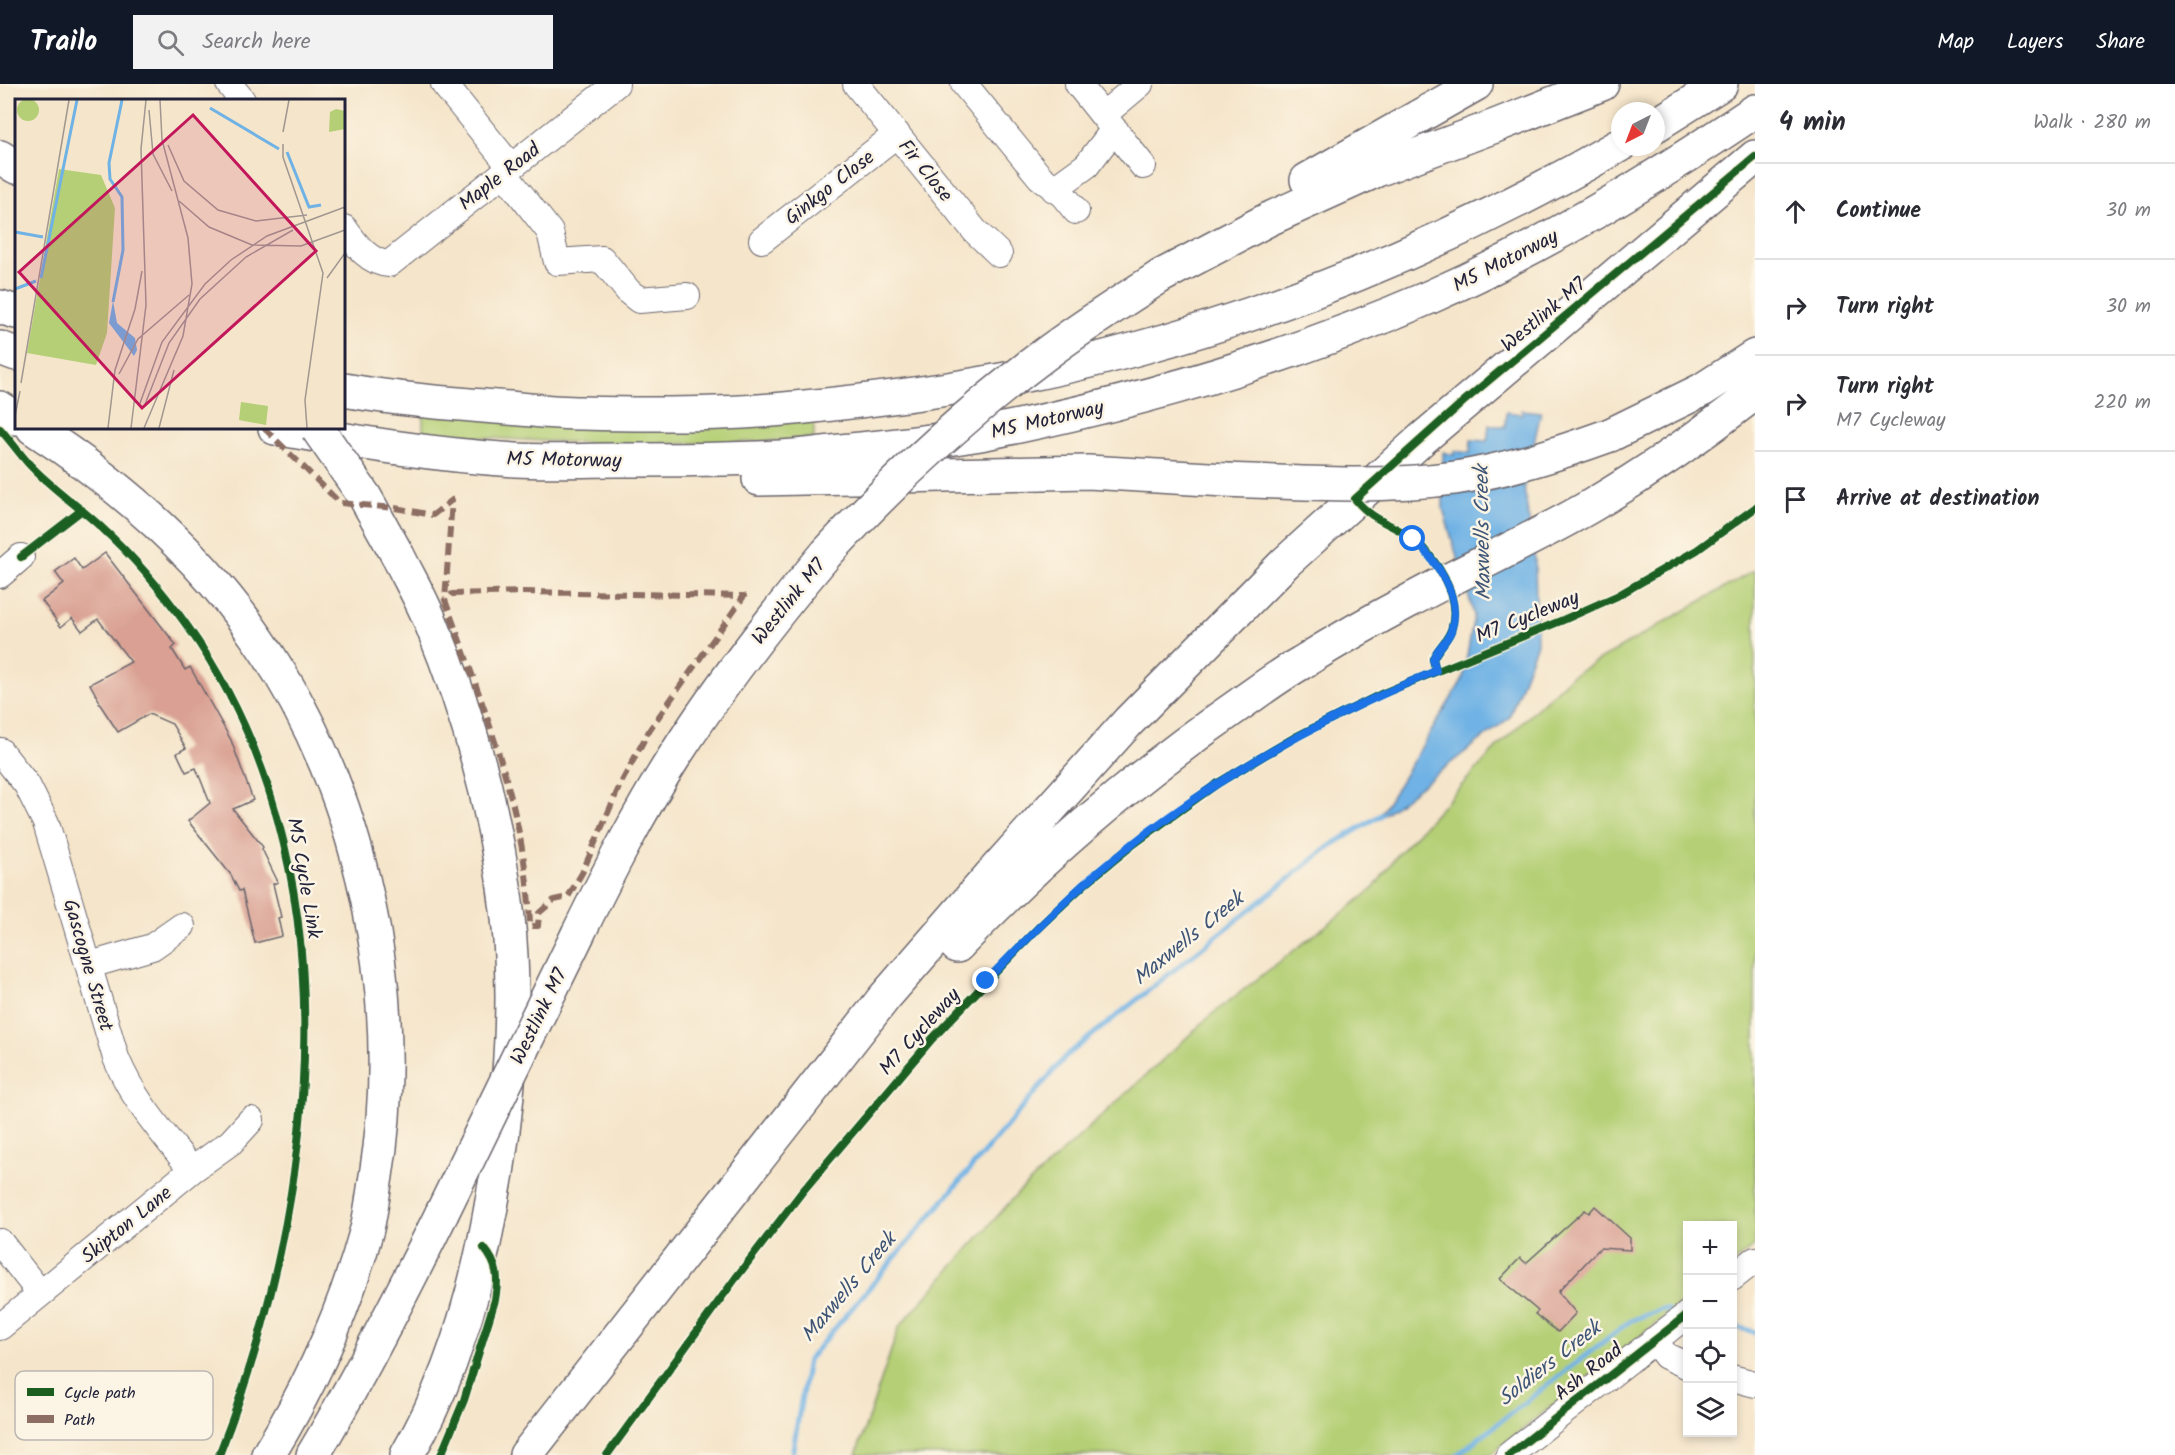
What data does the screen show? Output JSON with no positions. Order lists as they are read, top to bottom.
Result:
{
  "streets": {
    "highway": ["M5 Motorway", "Westlink M7"],
    "street": [
      "Fir Close",
      "Maple Road",
      "Ginkgo Close",
      "Gascogne Street",
      "Skipton Lane",
      "Ash Road"
    ],
    "cycle path": ["M7 Cycleway", "M5 Cycle Link"]
  },
  "crossings": [
    ["Fir Close", "Ginkgo Close"],
    ["Gascogne Street", "Skipton Lane"]
  ],
  "water": ["Maxwells Creek", "Soldiers Creek"],
  "legend": ["Cycle path", "Path"],
  "north": "bottom left",
  "page": {
    "header": "Trailo",
    "search": "Search here",
    "nav": ["Map", "Layers", "Share"],
    "heading": ["4 min", "Walk · 280 m"],
    "list": [
      ["Continue", "30 m"],
      ["Turn right", "30 m"],
      ["Turn right", "M7 Cycleway", "220 m"],
      "Arrive at destination"
    ],
    "map_buttons": ["+", "−"]
  }
}
